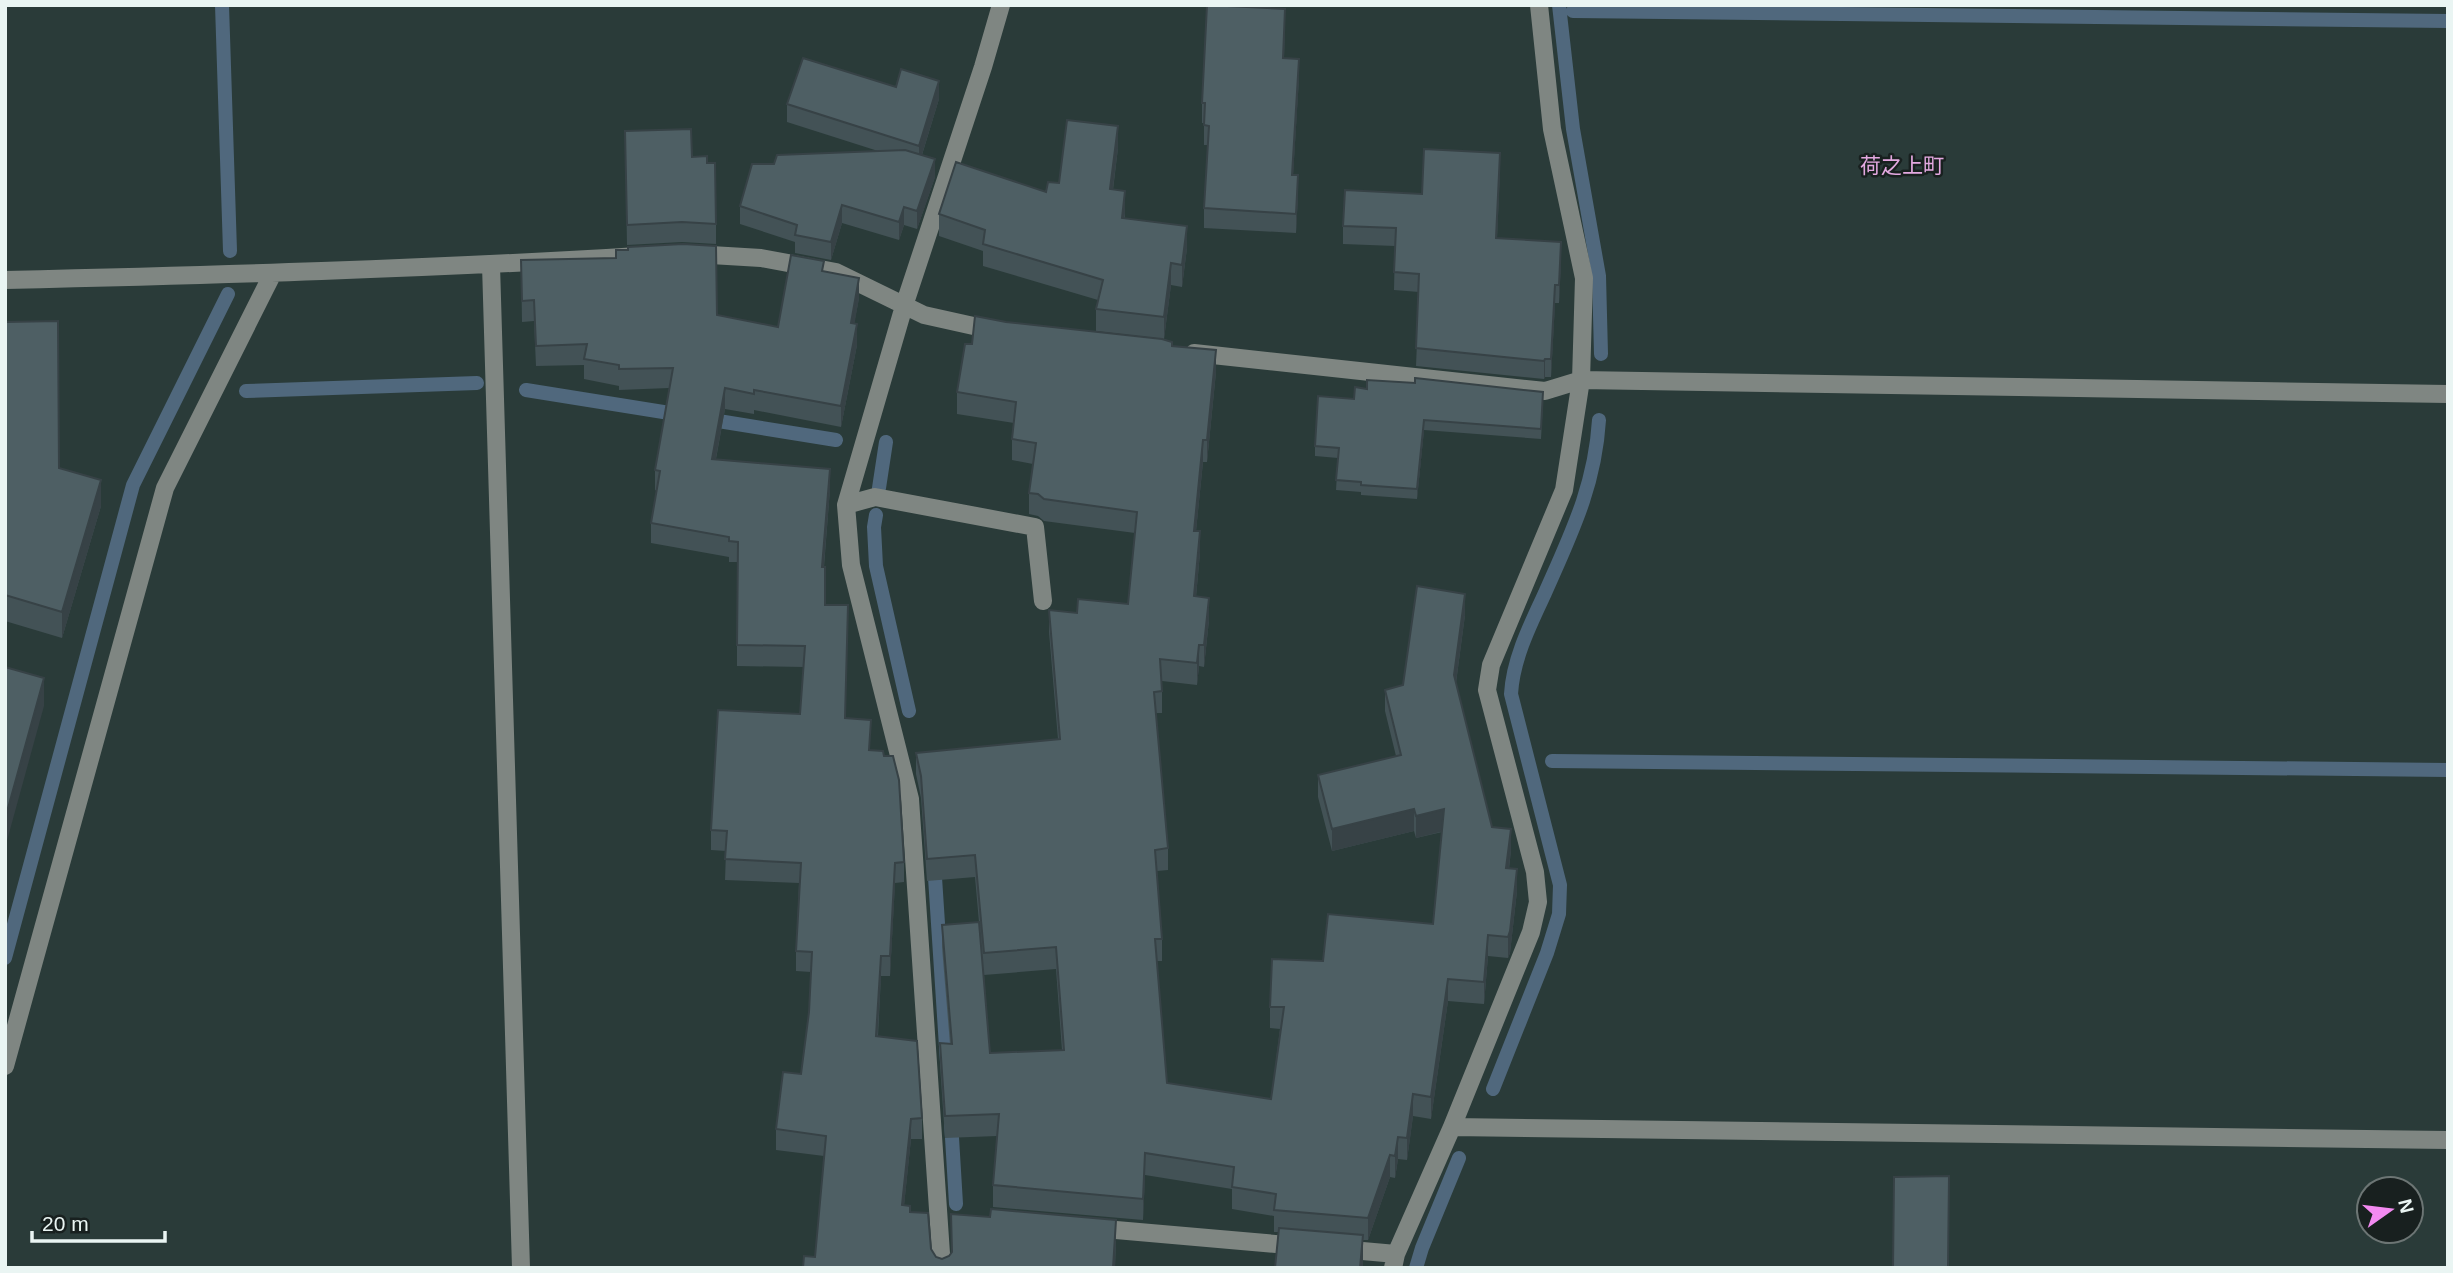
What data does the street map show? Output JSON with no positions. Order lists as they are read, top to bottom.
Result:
{
  "districts": ["荷之上町"],
  "scale_bar": "20 m",
  "north": "right"
}
